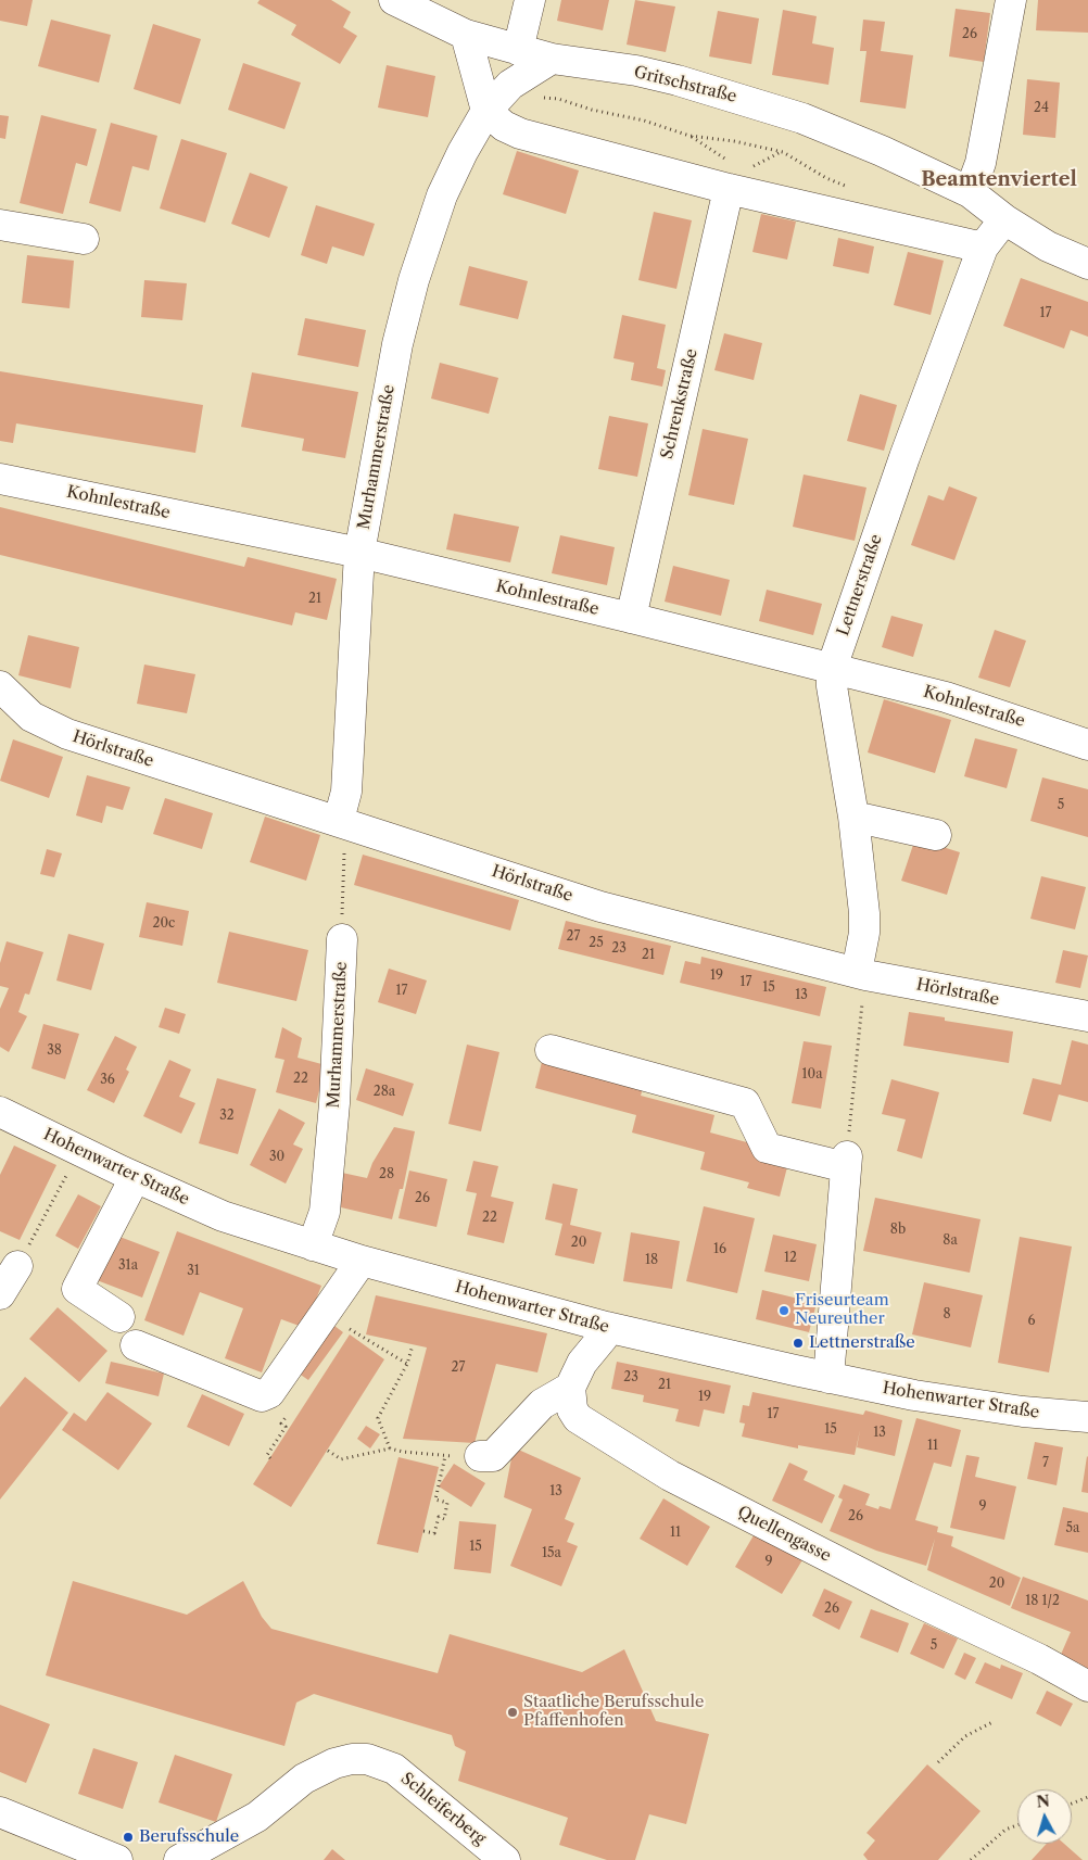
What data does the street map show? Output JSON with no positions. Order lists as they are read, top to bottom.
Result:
{
  "streets": {
    "street": [
      "Gritschstraße",
      "Schrenkstraße",
      "Murhammerstraße",
      "Kohnlestraße",
      "Lettnerstraße",
      "Hörlstraße",
      "Hohenwarter Straße",
      "Quellengasse",
      "Schleiferberg"
    ]
  },
  "crossings": [
    ["Gritschstraße", "Murhammerstraße"],
    ["Gritschstraße", "Lettnerstraße"],
    ["Schrenkstraße", "Kohnlestraße"],
    ["Murhammerstraße", "Kohnlestraße"],
    ["Murhammerstraße", "Hörlstraße"],
    ["Murhammerstraße", "Hohenwarter Straße"],
    ["Kohnlestraße", "Lettnerstraße"],
    ["Lettnerstraße", "Hörlstraße"]
  ],
  "districts": ["Beamtenviertel"],
  "places": [
    "Friseurteam Neureuther",
    "Lettnerstraße",
    "Staatliche Berufsschule Pfaffenhofen",
    "Berufsschule"
  ],
  "house_numbers": [
    "26",
    "24",
    "17",
    "21",
    "5",
    "20c",
    "27",
    "25",
    "23",
    "21",
    "19",
    "17",
    "15",
    "17",
    "13",
    "38",
    "10a",
    "22",
    "36",
    "28a",
    "32",
    "30",
    "28",
    "26",
    "22",
    "8b",
    "8a",
    "20",
    "16",
    "12",
    "18",
    "31a",
    "31",
    "8",
    "6",
    "27",
    "23",
    "21",
    "19",
    "17",
    "15",
    "13",
    "11",
    "7",
    "13",
    "9",
    "26",
    "5a",
    "11",
    "15",
    "15a",
    "9",
    "20",
    "18 1/2",
    "26",
    "5"
  ],
  "north": "top"
}
